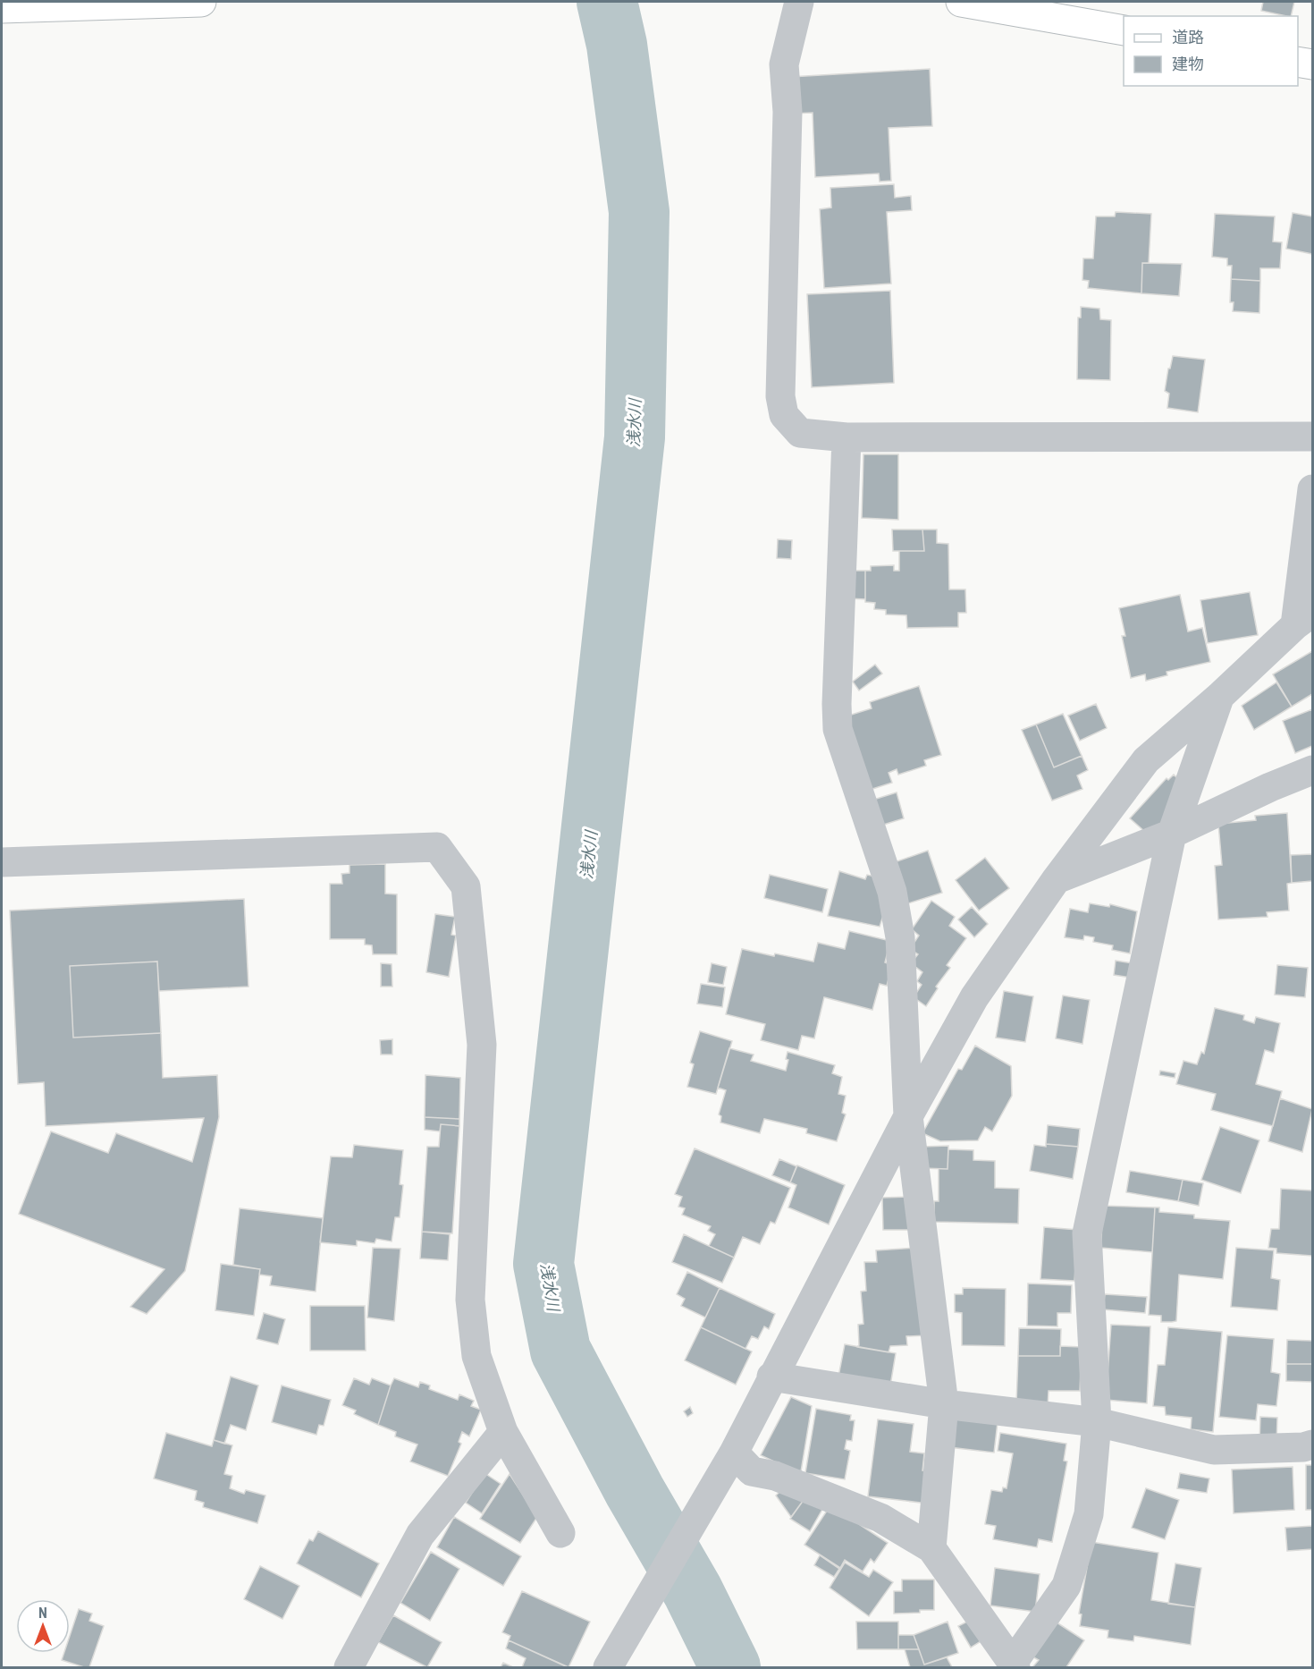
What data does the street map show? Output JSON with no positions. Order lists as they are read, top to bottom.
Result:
{
  "water": ["浅水川"],
  "legend": ["道路", "建物"],
  "north": "top"
}
